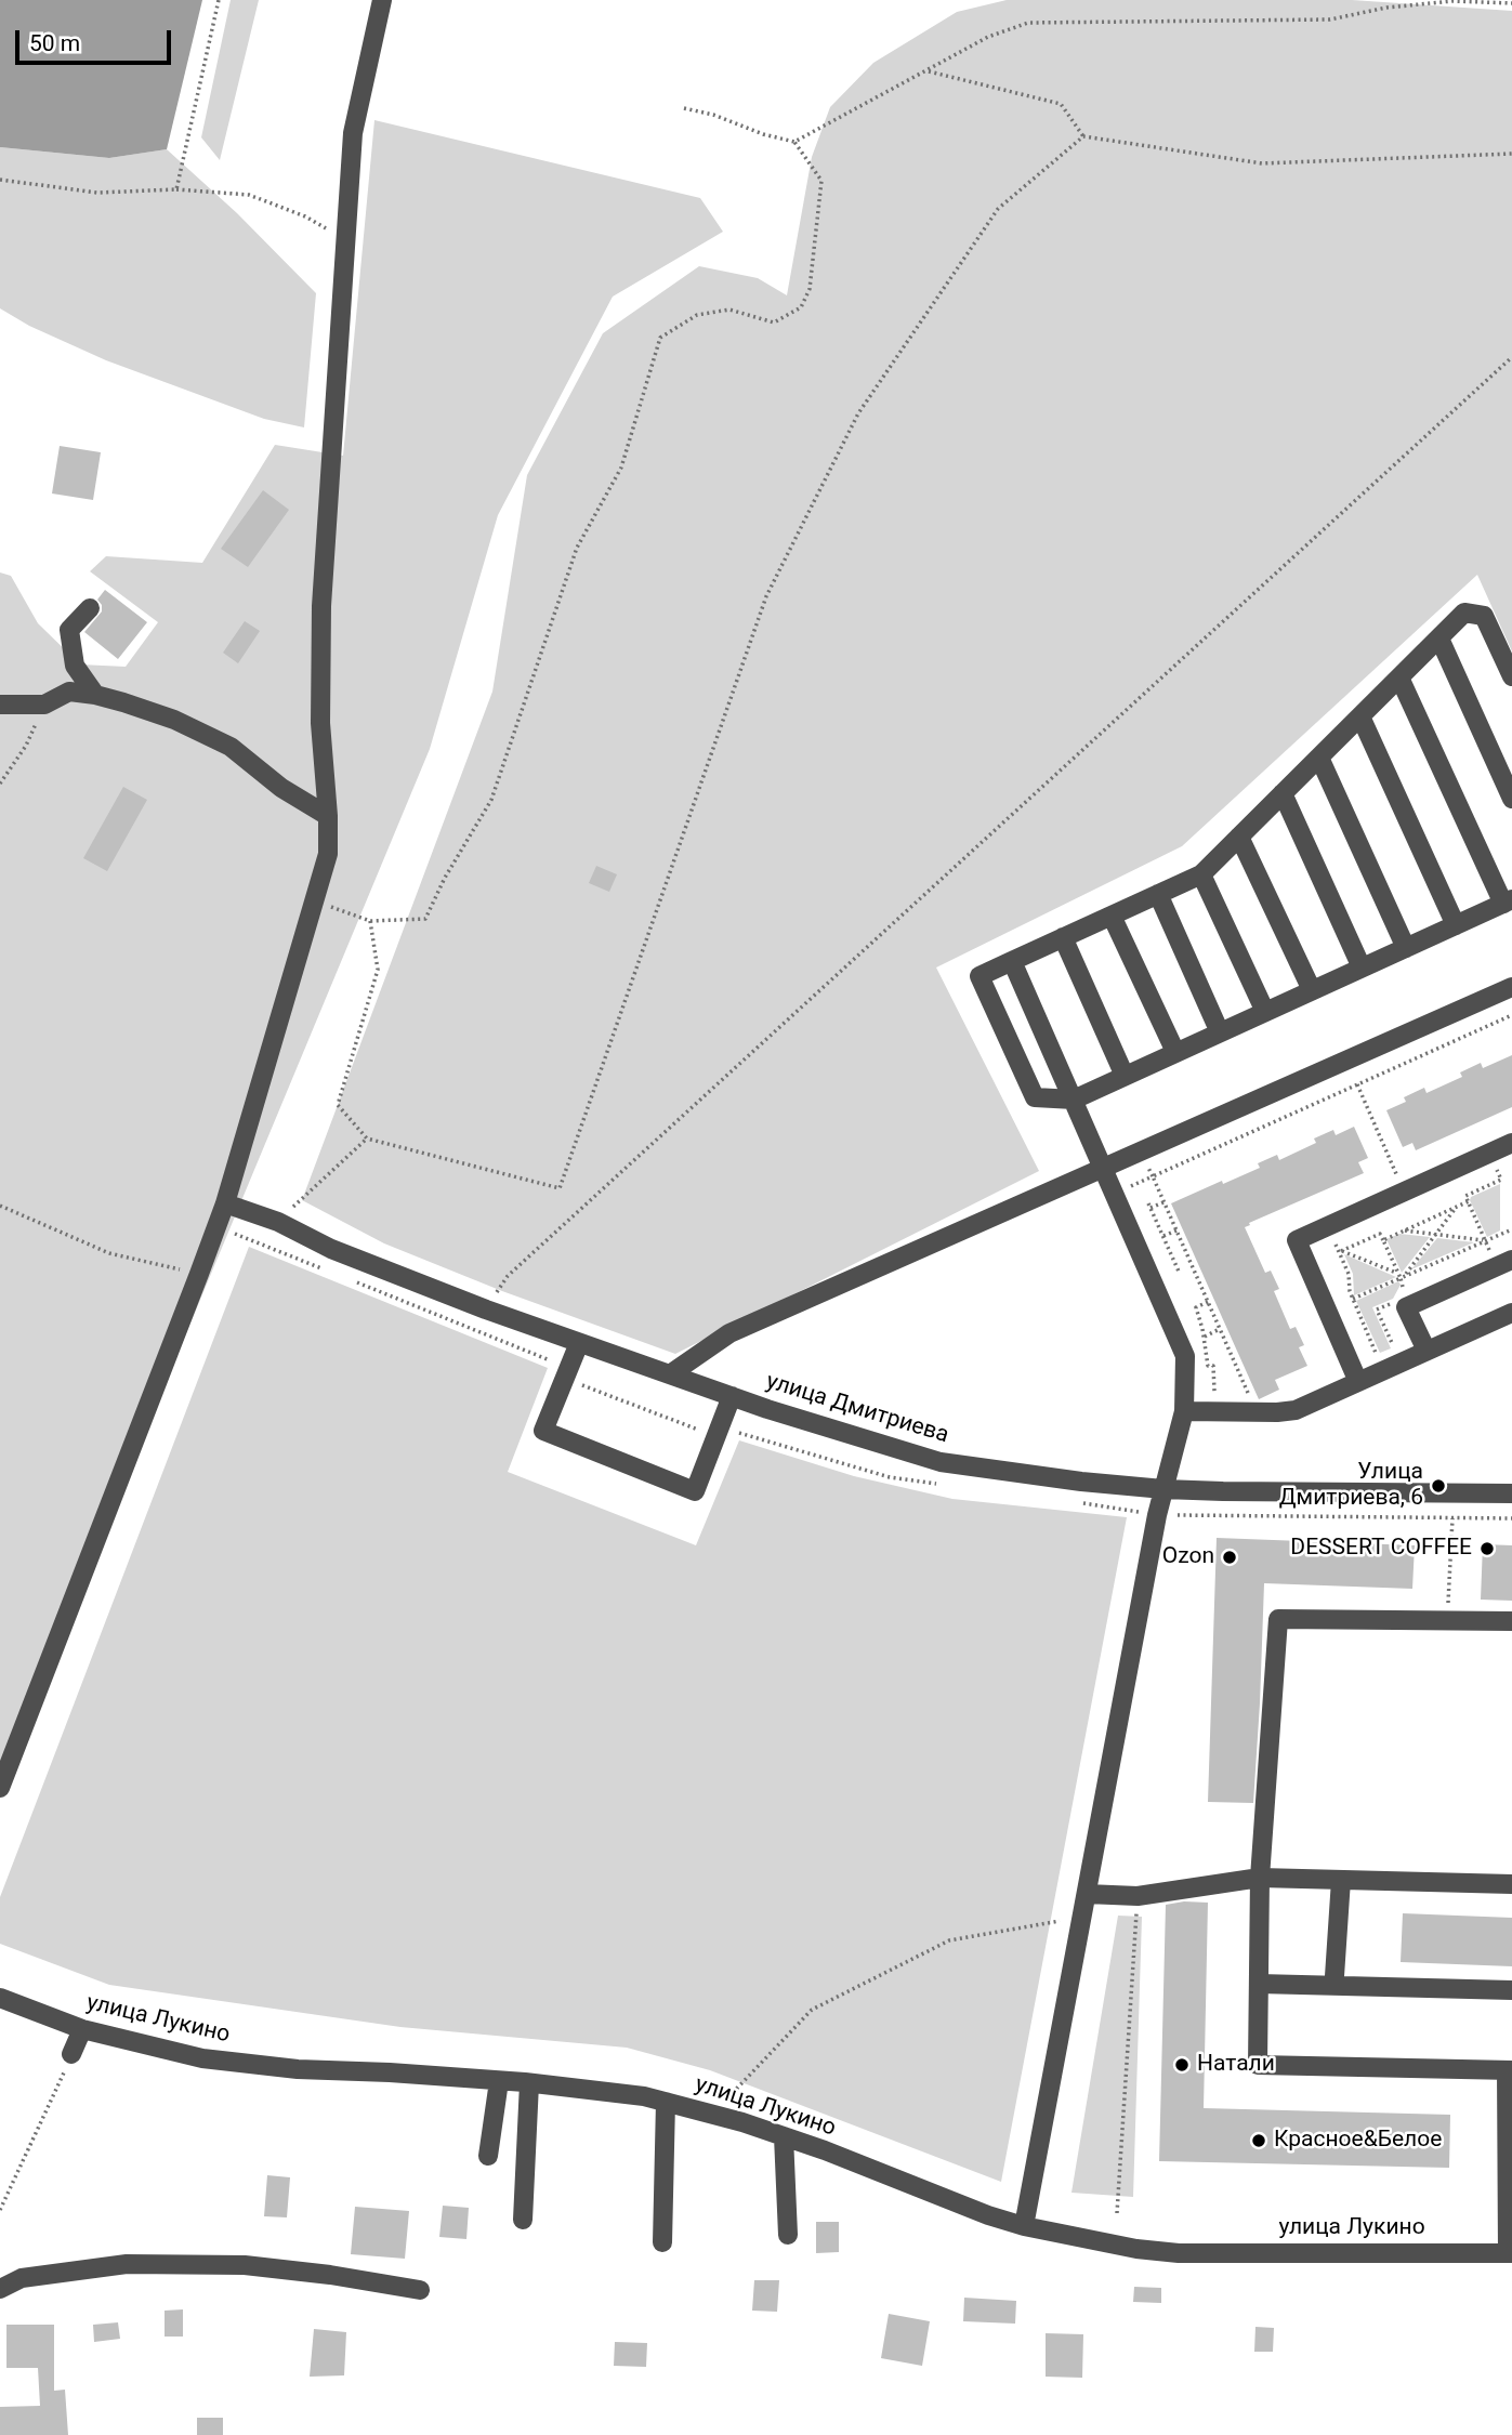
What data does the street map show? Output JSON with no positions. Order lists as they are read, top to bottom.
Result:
{
  "streets": {
    "street": ["улица Дмитриева", "улица Лукино"]
  },
  "places": [
    "Улица Дмитриева, 6",
    "DESSERT COFFEE",
    "Ozon",
    "Натали",
    "Красное&Белое"
  ],
  "scale_bar": "50 m"
}
